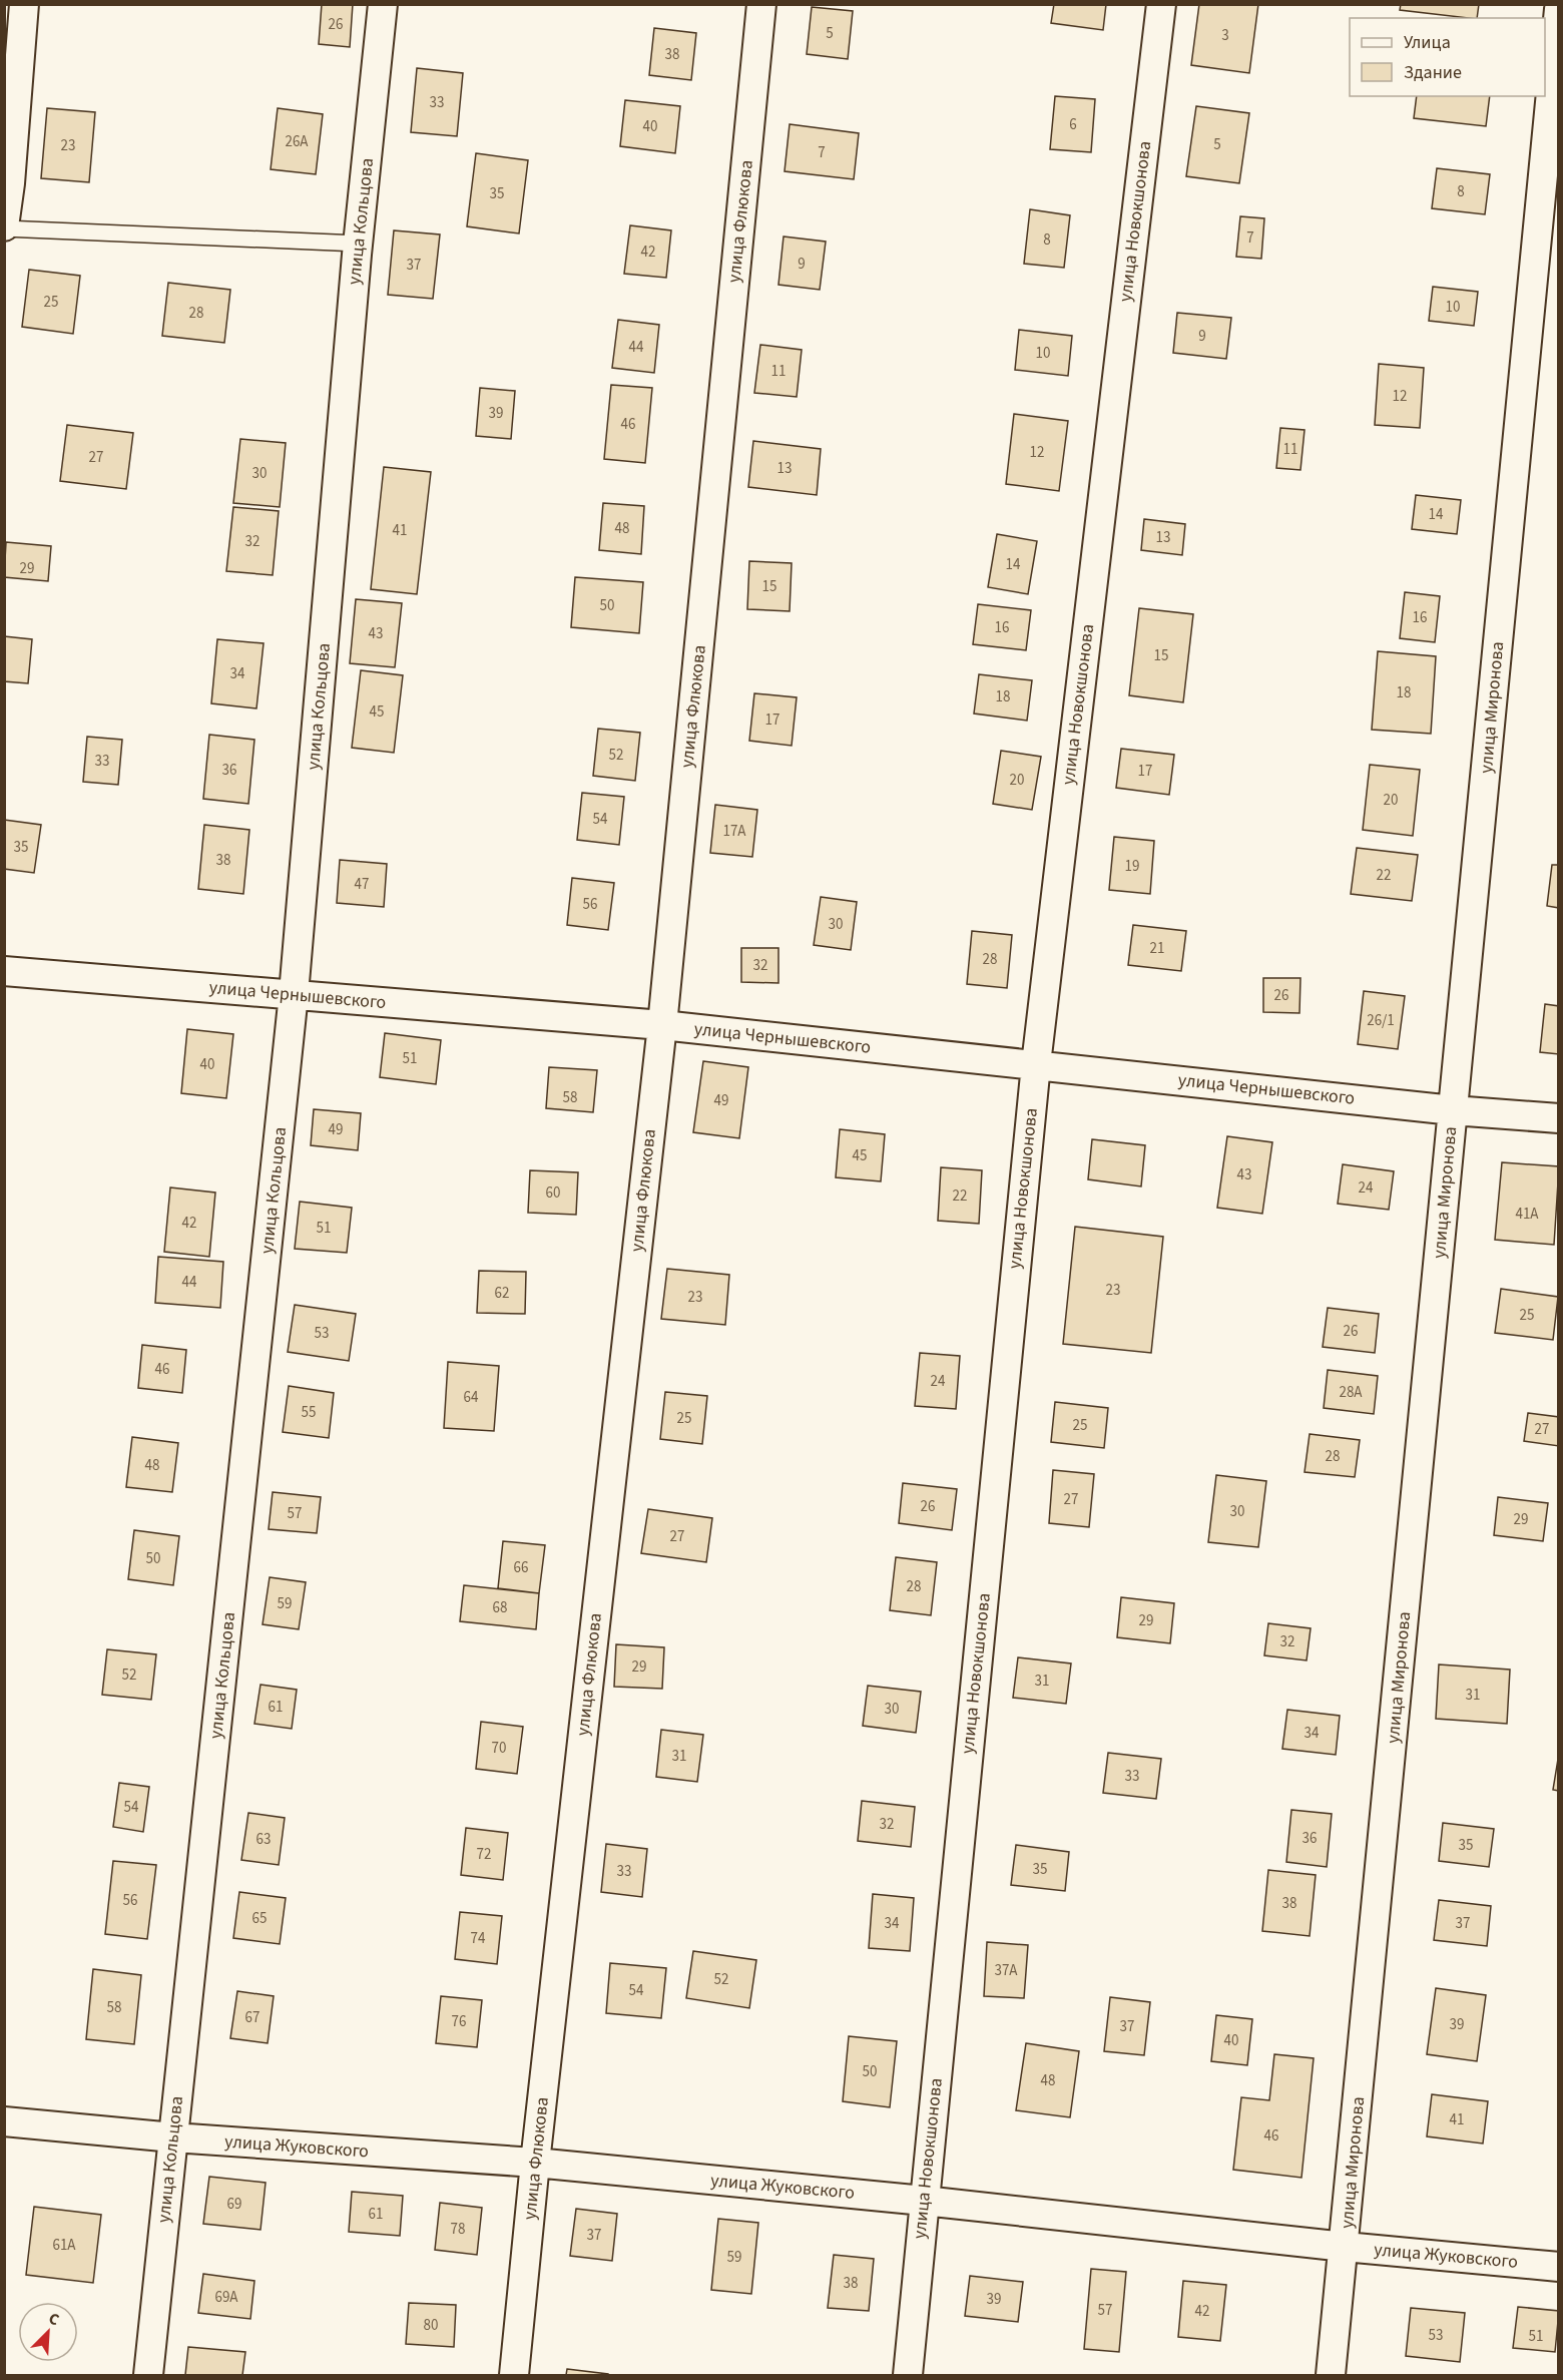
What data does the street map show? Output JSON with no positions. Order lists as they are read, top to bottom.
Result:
{
  "streets": {
    "street": [
      "улица Кольцова",
      "улица Флюкова",
      "улица Новокшонова",
      "улица Миронова",
      "улица Чернышевского",
      "улица Жуковского"
    ]
  },
  "crossings": [
    ["улица Кольцова", "улица Чернышевского"],
    ["улица Кольцова", "улица Жуковского"],
    ["улица Флюкова", "улица Чернышевского"],
    ["улица Флюкова", "улица Жуковского"],
    ["улица Новокшонова", "улица Чернышевского"],
    ["улица Новокшонова", "улица Жуковского"],
    ["улица Миронова", "улица Чернышевского"],
    ["улица Миронова", "улица Жуковского"]
  ],
  "house_numbers": [
    "26",
    "5",
    "3",
    "38",
    "33",
    "6",
    "40",
    "26А",
    "5",
    "23",
    "7",
    "8",
    "35",
    "7",
    "8",
    "42",
    "9",
    "37",
    "25",
    "10",
    "28",
    "9",
    "44",
    "10",
    "11",
    "12",
    "39",
    "46",
    "11",
    "12",
    "27",
    "13",
    "30",
    "14",
    "48",
    "41",
    "13",
    "32",
    "14",
    "29",
    "15",
    "50",
    "16",
    "16",
    "43",
    "15",
    "34",
    "18",
    "18",
    "45",
    "17",
    "52",
    "33",
    "36",
    "17",
    "20",
    "20",
    "54",
    "17А",
    "35",
    "38",
    "19",
    "22",
    "47",
    "56",
    "30",
    "21",
    "28",
    "32",
    "26",
    "26/1",
    "51",
    "40",
    "58",
    "49",
    "49",
    "45",
    "43",
    "24",
    "60",
    "22",
    "41А",
    "42",
    "51",
    "44",
    "23",
    "62",
    "23",
    "25",
    "26",
    "53",
    "46",
    "24",
    "28А",
    "64",
    "55",
    "25",
    "25",
    "27",
    "28",
    "48",
    "27",
    "26",
    "30",
    "57",
    "29",
    "27",
    "50",
    "66",
    "28",
    "59",
    "68",
    "29",
    "32",
    "29",
    "52",
    "31",
    "31",
    "61",
    "30",
    "34",
    "70",
    "31",
    "33",
    "54",
    "32",
    "36",
    "63",
    "35",
    "72",
    "35",
    "33",
    "56",
    "38",
    "65",
    "34",
    "37",
    "74",
    "37А",
    "52",
    "54",
    "58",
    "67",
    "76",
    "39",
    "37",
    "40",
    "50",
    "48",
    "41",
    "46",
    "69",
    "61",
    "78",
    "37",
    "61А",
    "59",
    "38",
    "69А",
    "39",
    "57",
    "42",
    "80",
    "53",
    "51"
  ],
  "legend": ["Улица", "Здание"],
  "north": "top right"
}
